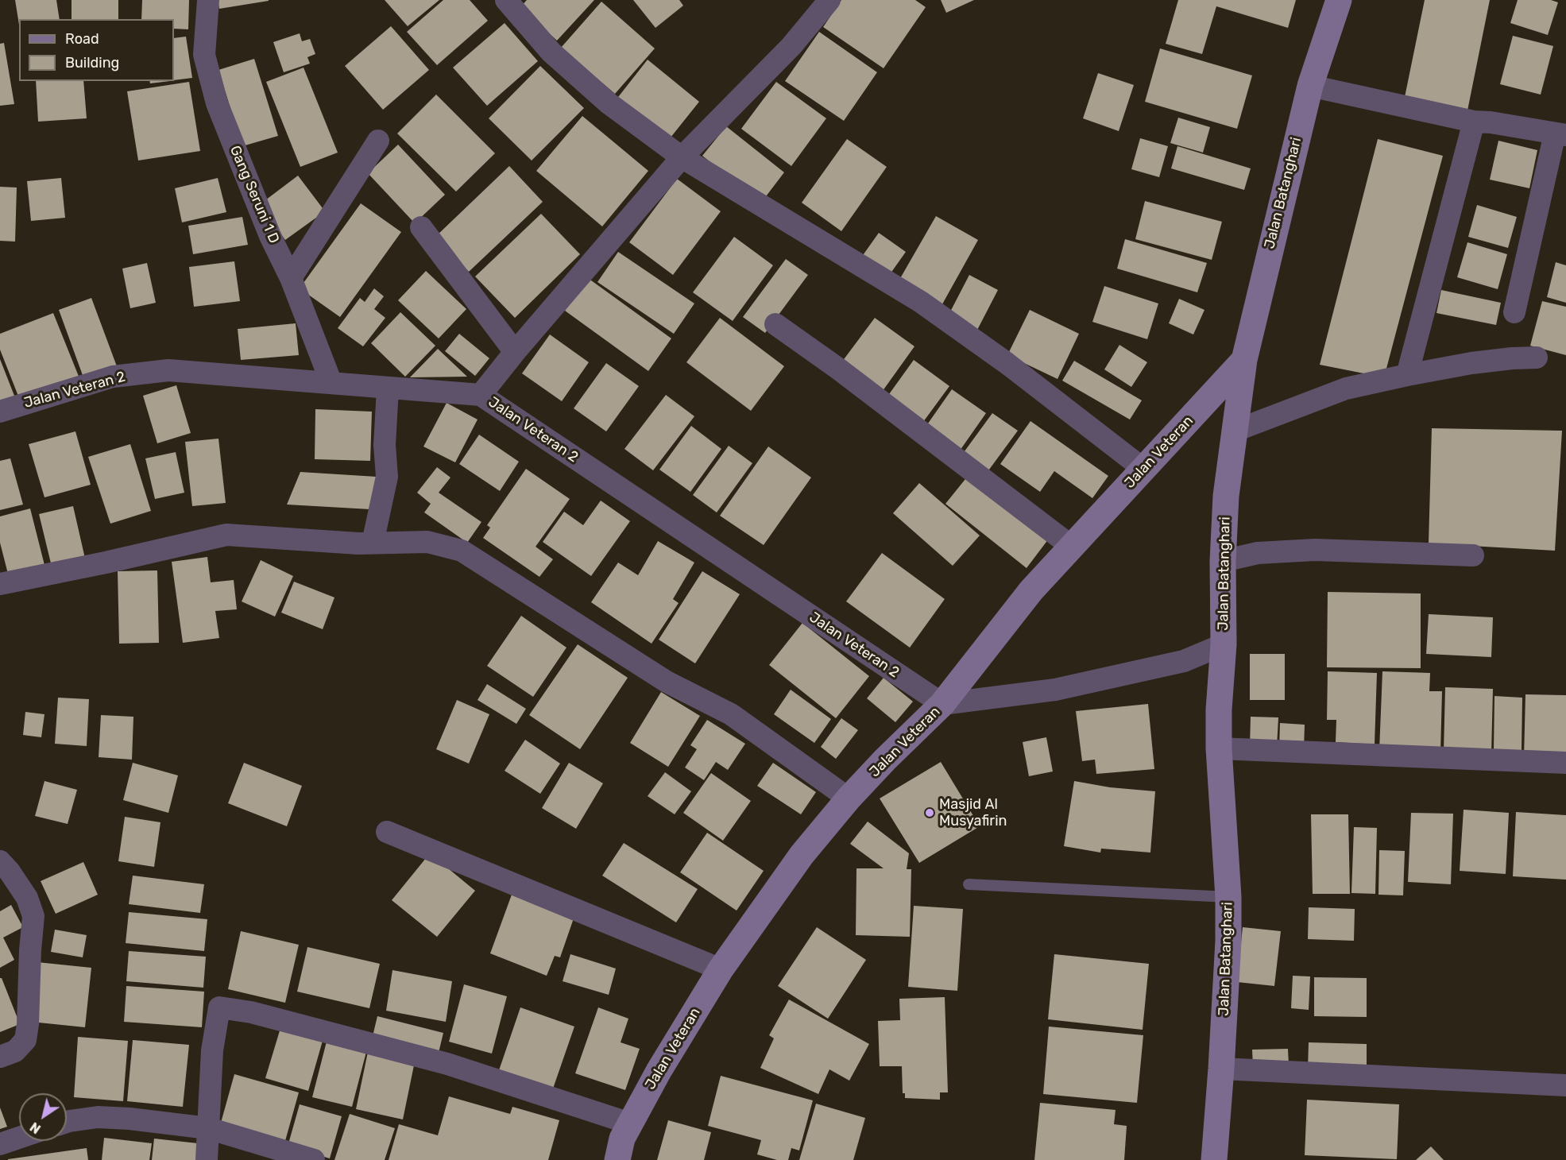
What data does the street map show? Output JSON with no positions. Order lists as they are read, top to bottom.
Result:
{
  "streets": {
    "street": [
      "Jalan Batanghari",
      "Gang Seruni 1 D",
      "Jalan Veteran 2",
      "Jalan Veteran"
    ]
  },
  "crossings": [
    ["Jalan Batanghari", "Jalan Veteran"],
    ["Gang Seruni 1 D", "Jalan Veteran 2"],
    ["Jalan Veteran 2", "Jalan Veteran"]
  ],
  "places": ["Masjid Al Musyafirin"],
  "legend": ["Road", "Building"],
  "north": "bottom left"
}
